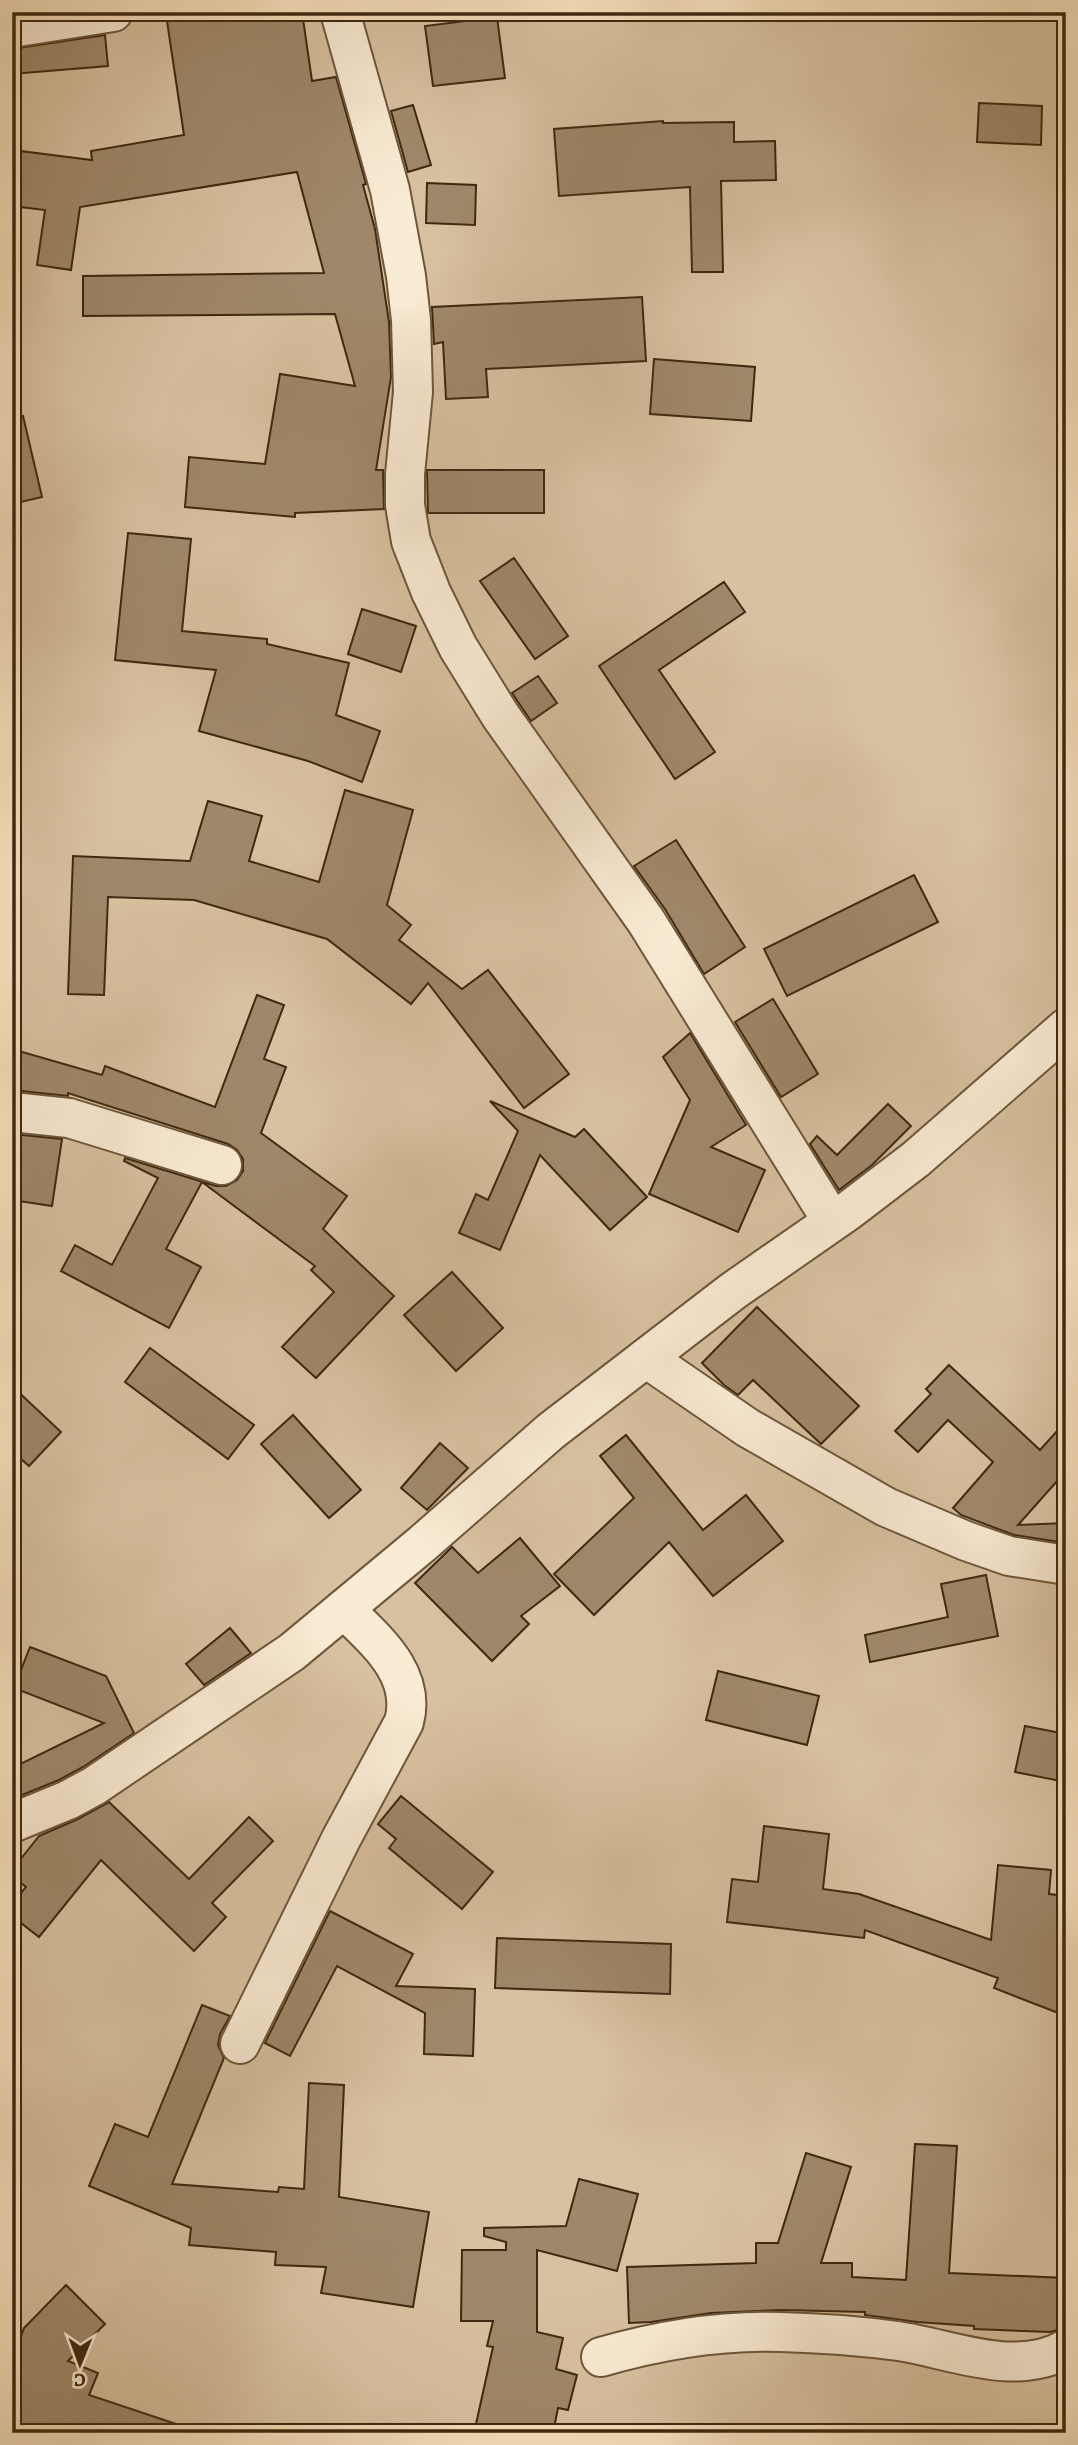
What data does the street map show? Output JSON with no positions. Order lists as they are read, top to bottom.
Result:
{
  "north": "bottom"
}
